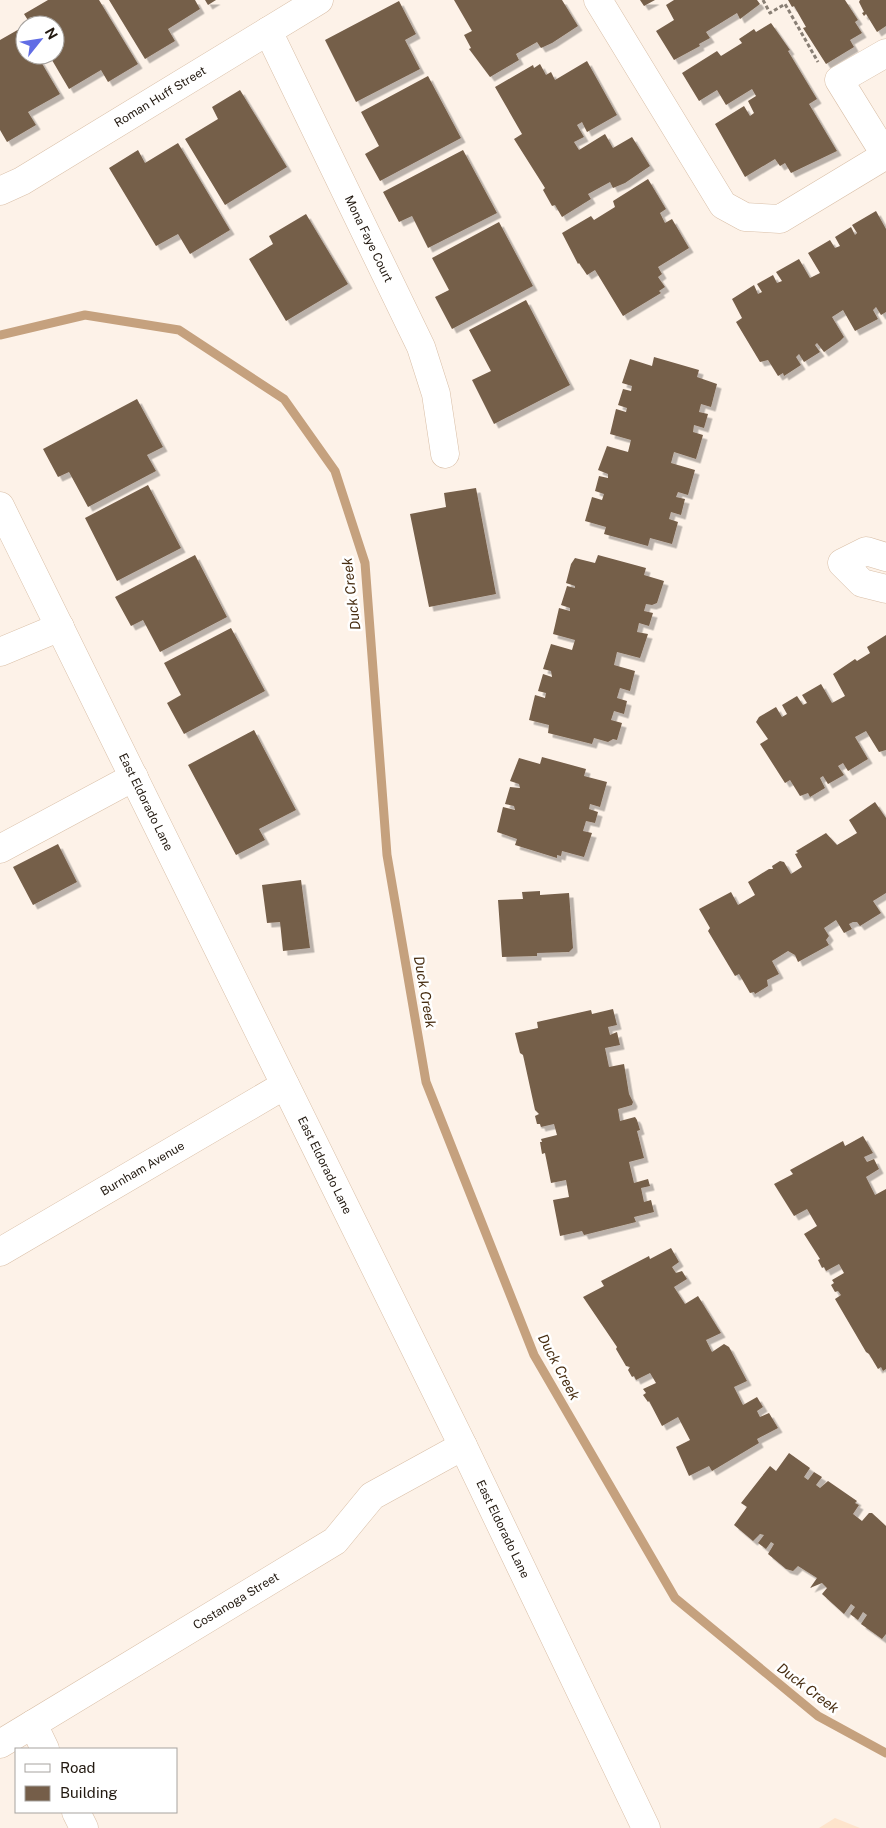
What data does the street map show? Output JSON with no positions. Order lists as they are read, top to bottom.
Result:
{
  "streets": {
    "street": [
      "Roman Huff Street",
      "Mona Faye Court",
      "East Eldorado Lane",
      "Burnham Avenue",
      "Costanoga Street"
    ]
  },
  "crossings": [
    ["Roman Huff Street", "Mona Faye Court"],
    ["East Eldorado Lane", "Burnham Avenue"],
    ["East Eldorado Lane", "Costanoga Street"]
  ],
  "water": ["Duck Creek"],
  "legend": ["Road", "Building"],
  "north": "top right"
}
